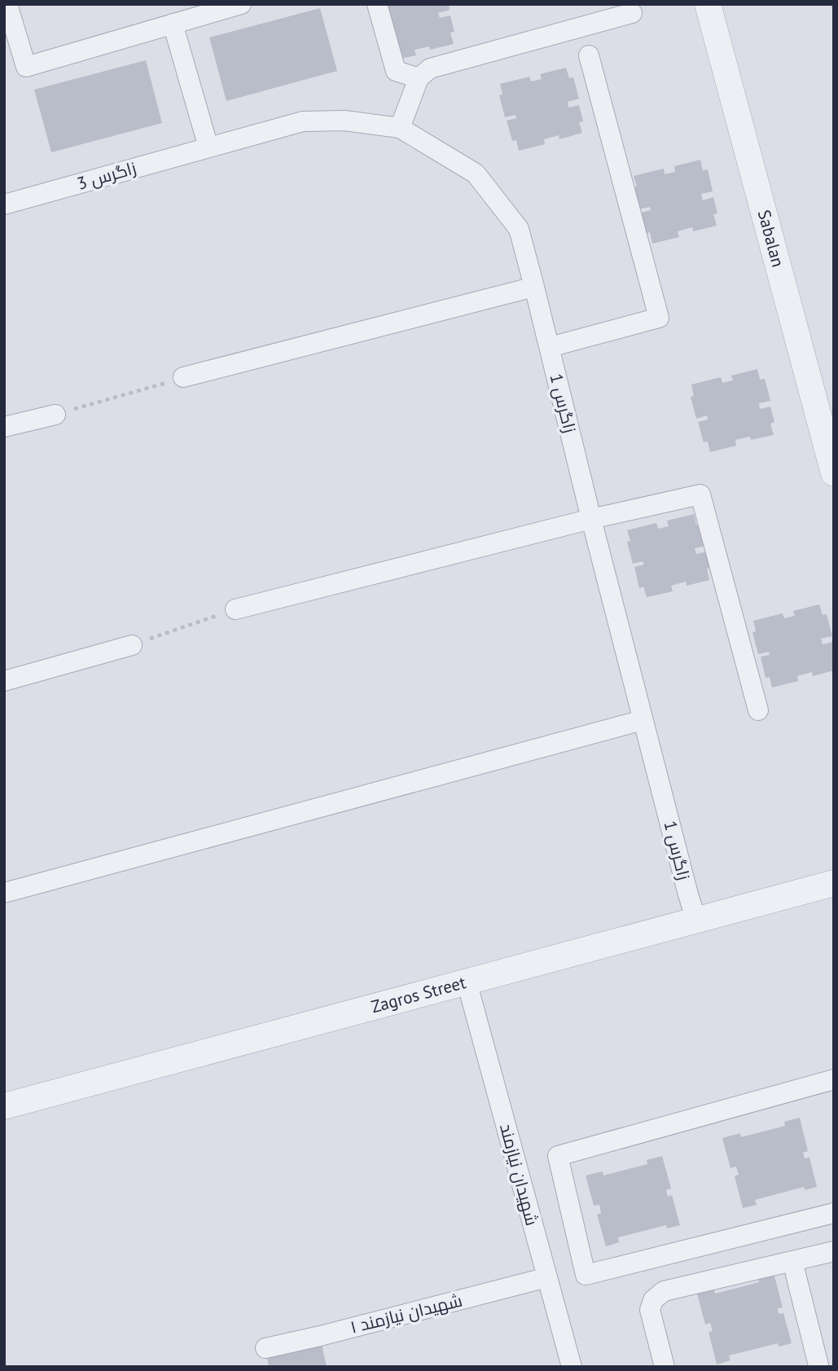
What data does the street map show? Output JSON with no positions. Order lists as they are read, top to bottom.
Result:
{
  "streets": {
    "street": [
      "زاگرس 3",
      "Sabalan",
      "زاگرس 1",
      "Zagros Street",
      "شهیدان نیازمند",
      "شهیدان نیازمند ۱"
    ]
  },
  "crossings": [
    ["زاگرس 3", "زاگرس 1"],
    ["زاگرس 1", "Zagros Street"],
    ["Zagros Street", "شهیدان نیازمند"],
    ["شهیدان نیازمند", "شهیدان نیازمند ۱"]
  ]
}
